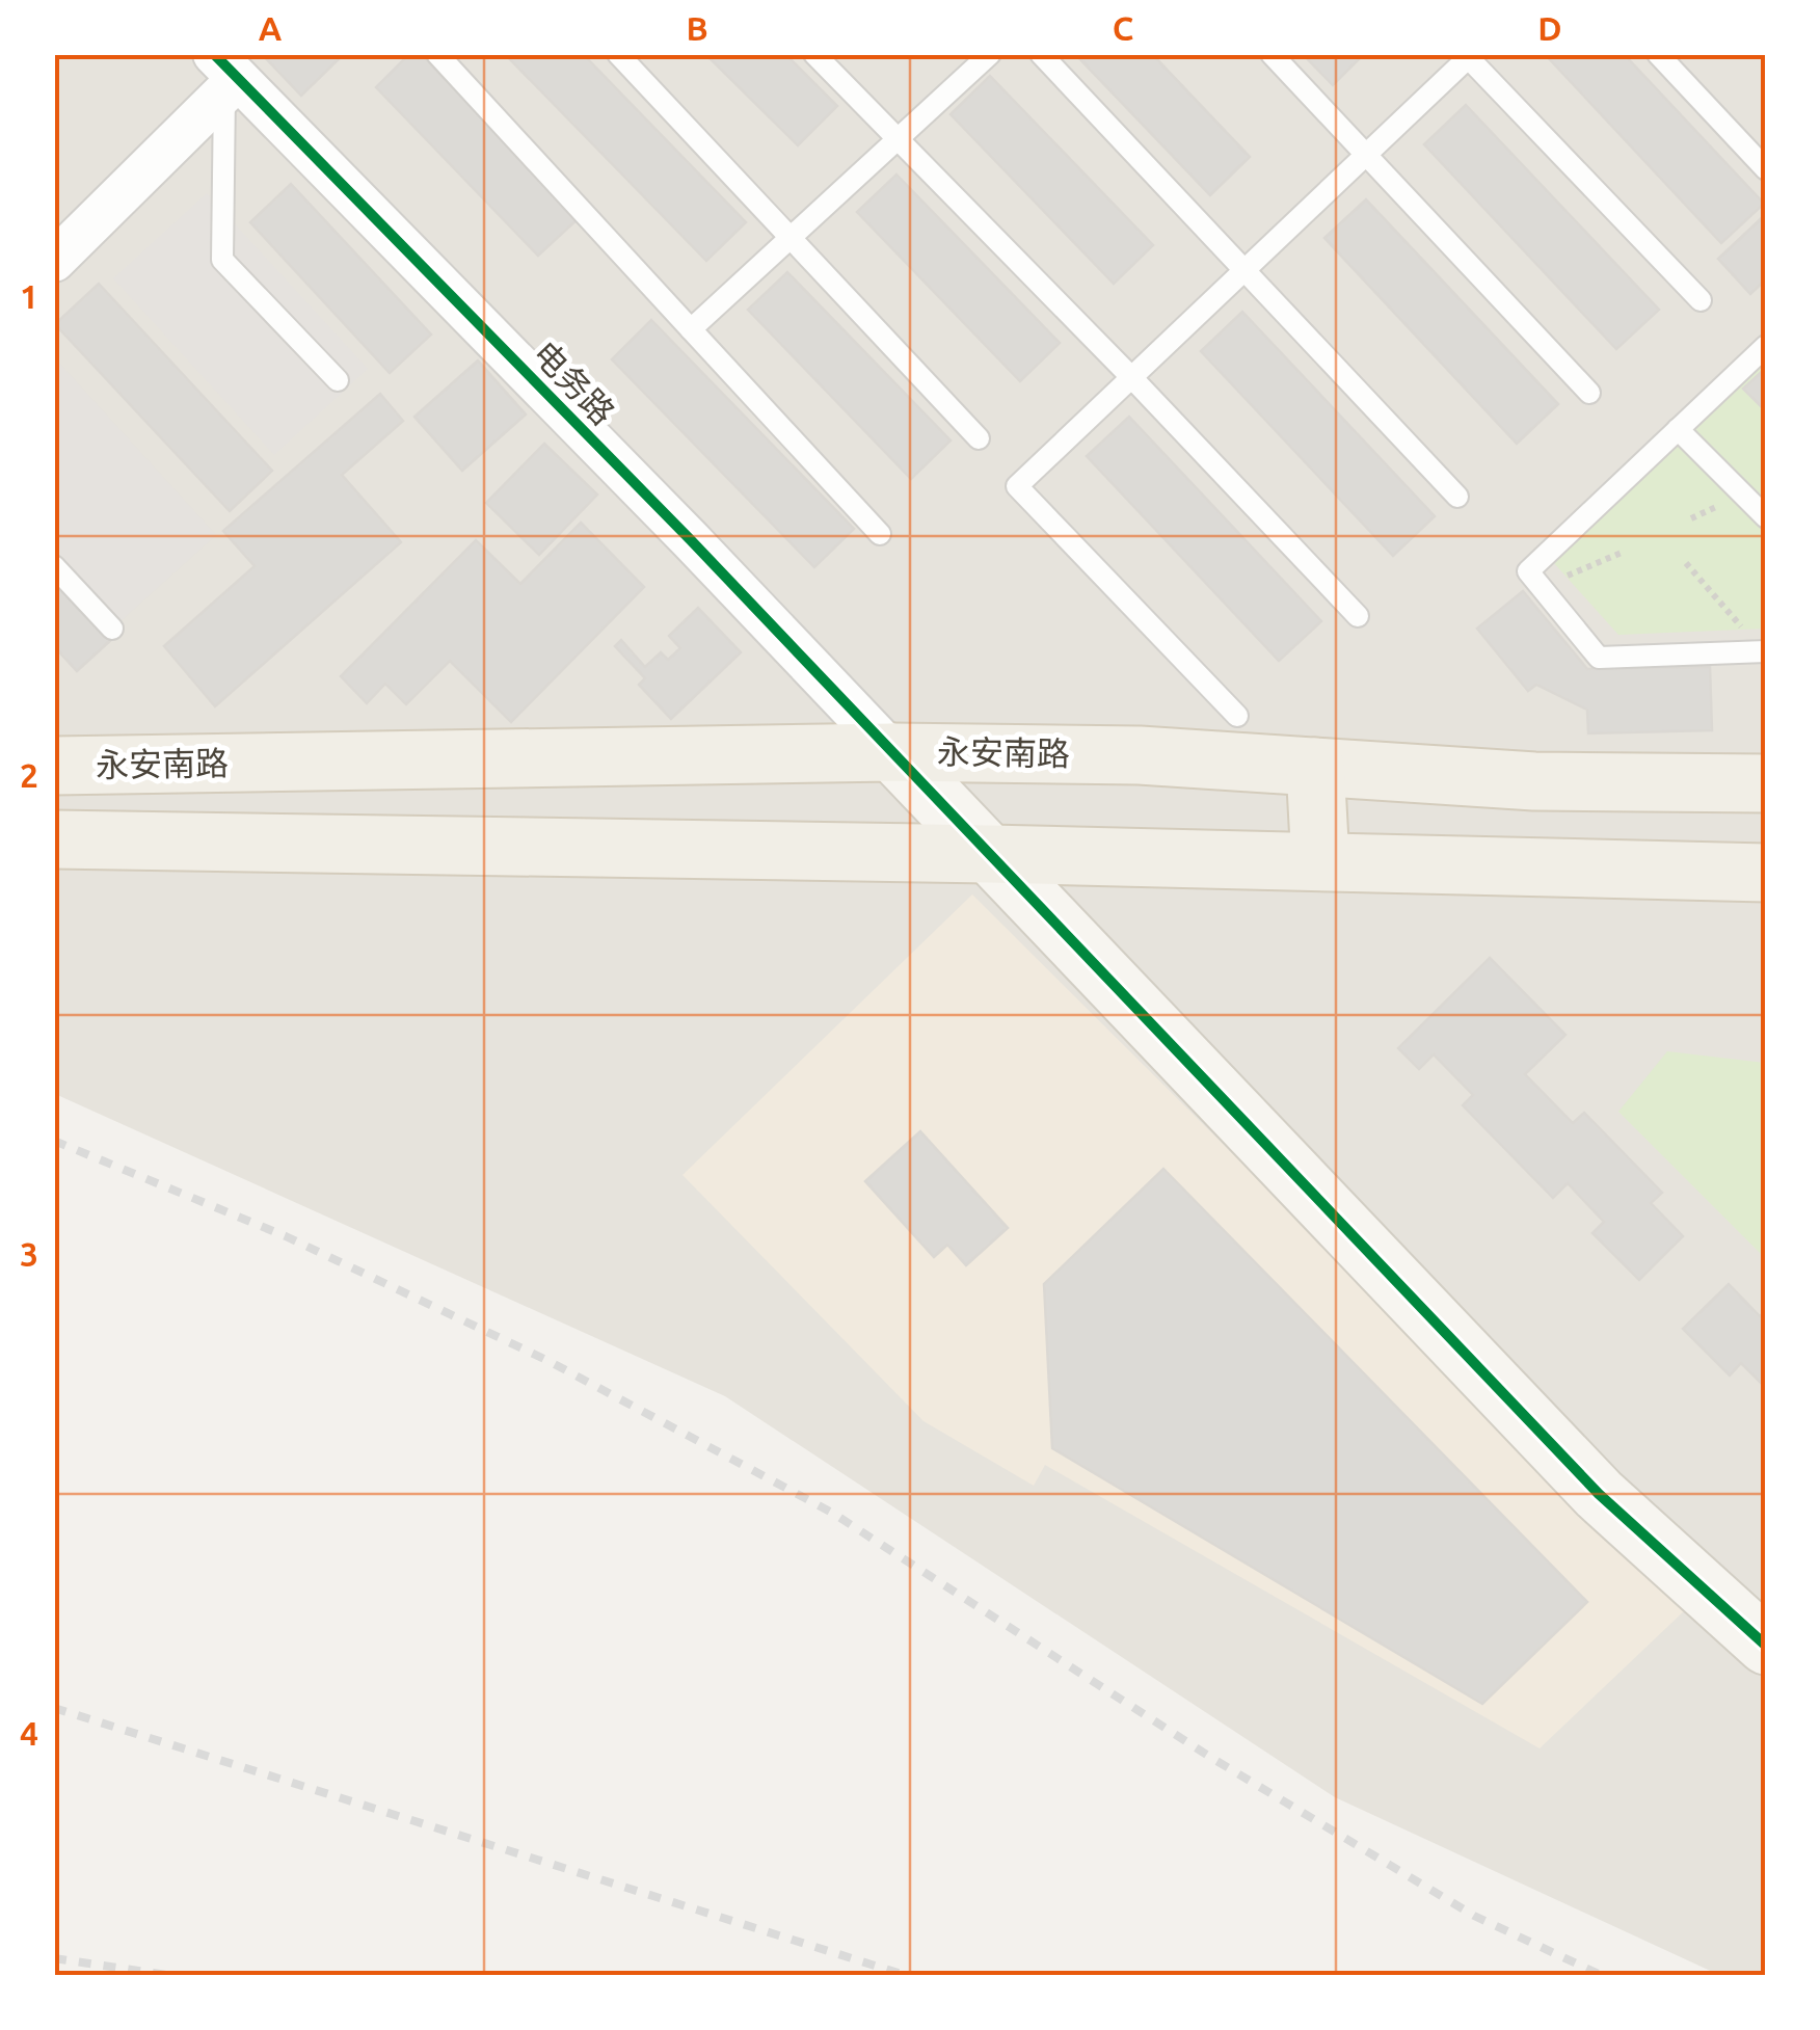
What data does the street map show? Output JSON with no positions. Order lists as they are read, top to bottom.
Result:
{
  "streets": {
    "main road": ["永安南路"],
    "street": ["电务路"]
  },
  "crossings": [
    ["电务路", "永安南路"]
  ],
  "grid": {
    "columns": [
      "A",
      "B",
      "C",
      "D"
    ],
    "rows": [
      "1",
      "2",
      "3",
      "4"
    ]
  }
}
